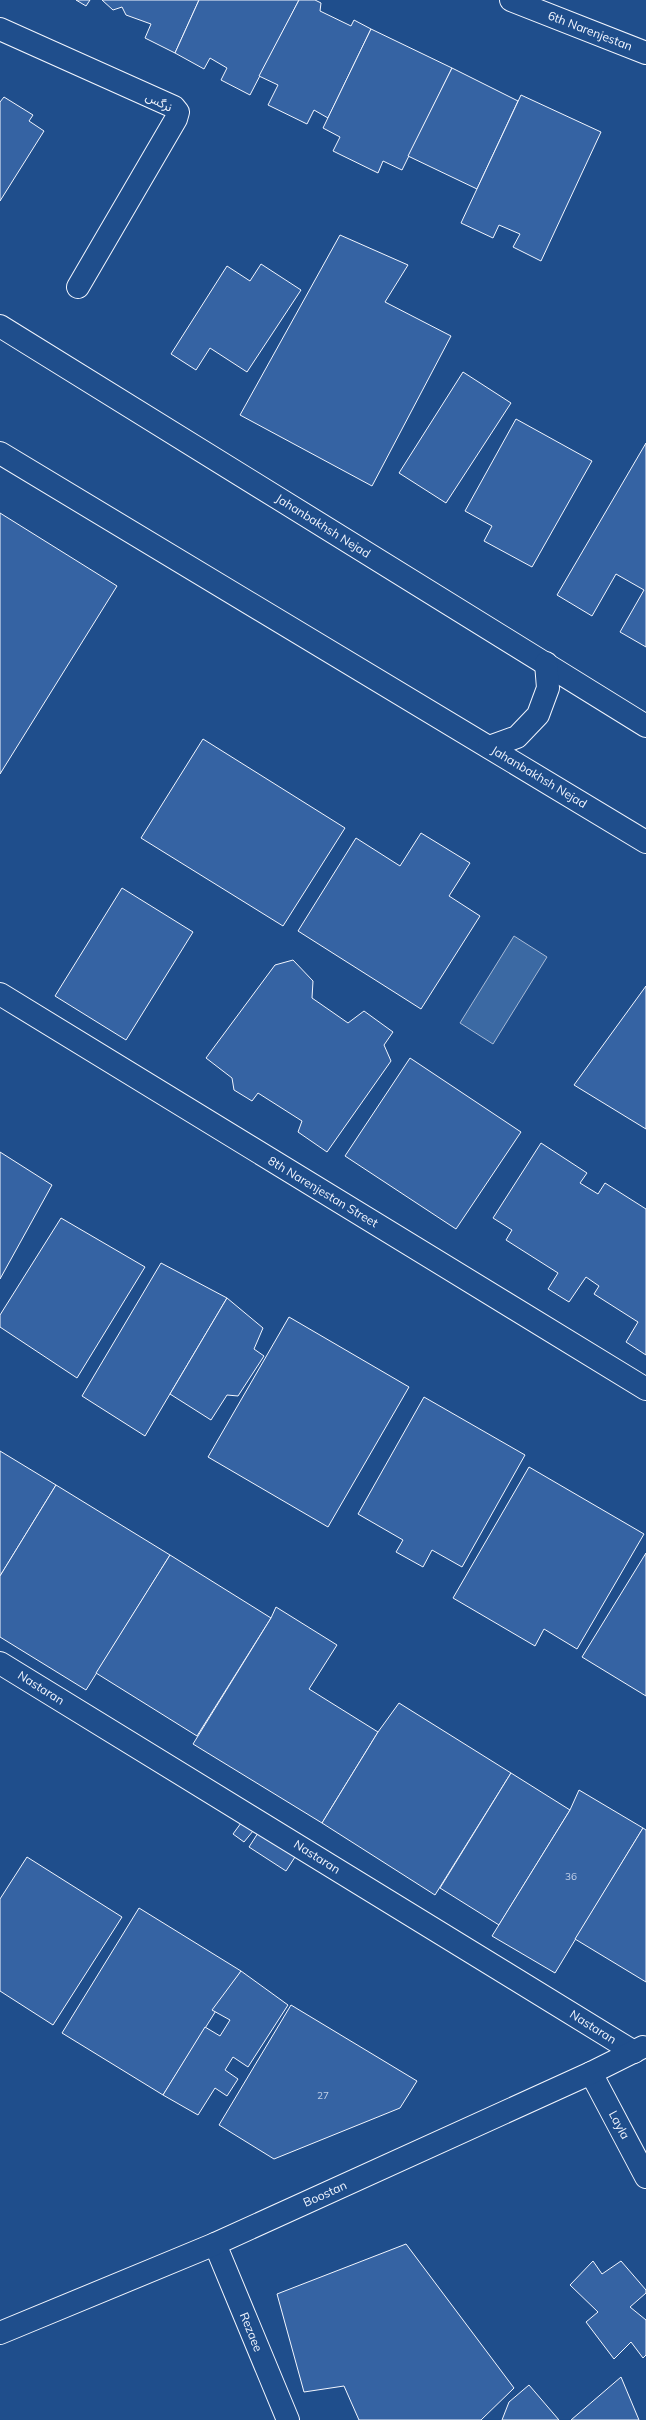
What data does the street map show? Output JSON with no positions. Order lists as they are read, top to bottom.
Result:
{
  "streets": {
    "street": [
      "6th Narenjestan",
      "نرگس",
      "Jahanbakhsh Nejad",
      "8th Narenjestan Street",
      "Nastaran",
      "Layla",
      "Boostan",
      "Rezaee"
    ]
  },
  "crossings": [
    ["Nastaran", "Boostan"],
    ["Layla", "Boostan"],
    ["Boostan", "Rezaee"]
  ],
  "house_numbers": ["36", "27"]
}
